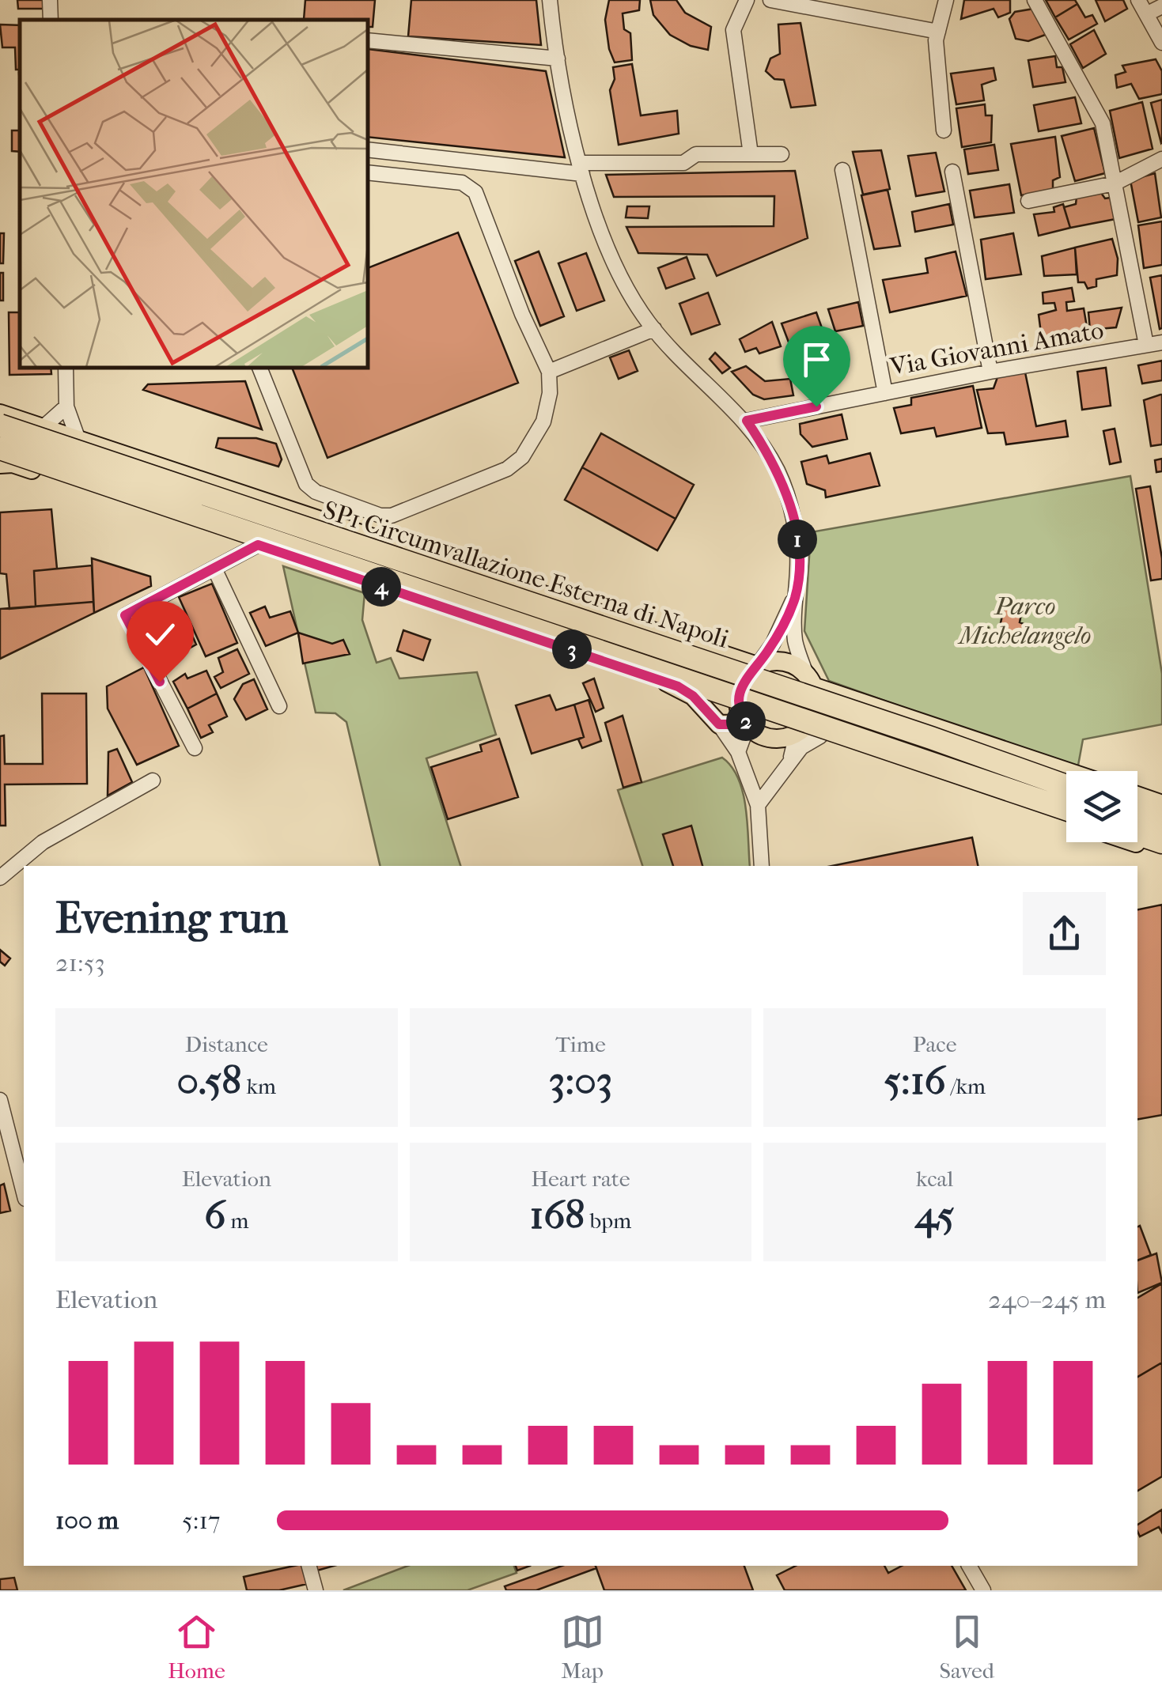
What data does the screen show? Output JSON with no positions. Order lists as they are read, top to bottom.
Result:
{
  "streets": {
    "highway": ["SP1 Circumvallazione Esterna di Napoli"],
    "street": ["Via Giovanni Amato"]
  },
  "parks": ["Parco Michelangelo"],
  "page": {
    "pins": [
      "1",
      "4",
      "3",
      "2"
    ],
    "heading": ["Evening run", "21:53"],
    "stats": [
      ["Distance", "0.58 km"],
      ["Time", "3:03"],
      ["Pace", "5:16 /km"],
      ["Elevation", "6 m"],
      ["Heart rate", "168 bpm"],
      ["kcal", "45"]
    ],
    "chart": ["Elevation", "240–245 m"],
    "list": [
      {
        "name": "100 m",
        "note": "5:17"
      }
    ],
    "tabs": ["Home", "Map", "Saved"]
  }
}
